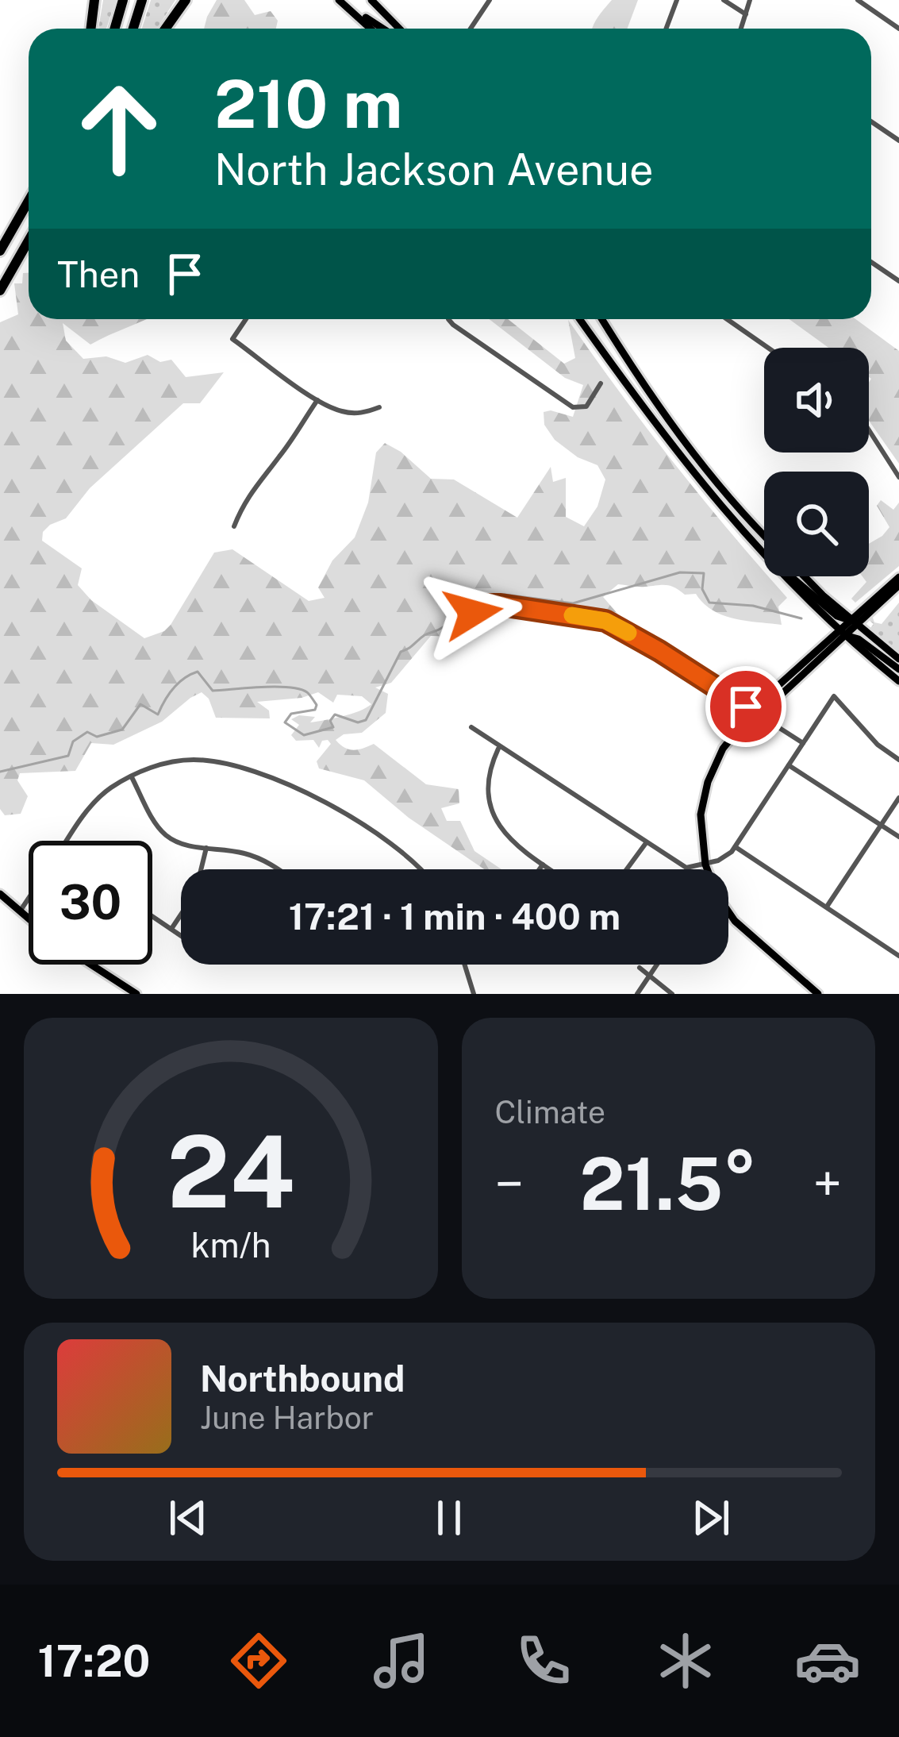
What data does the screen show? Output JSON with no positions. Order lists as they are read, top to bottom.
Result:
{
  "page": {
    "turn": ["210 m", "North Jackson Avenue"],
    "then": "Then",
    "limit": "30",
    "trip": "17:21 · 1 min · 400 m",
    "tile": "Climate",
    "heat": ["−", "21.5°", "+"],
    "song": ["Northbound", "June Harbor"],
    "tabs": "17:20",
    "gauge": ["24", "km/h"]
  }
}
